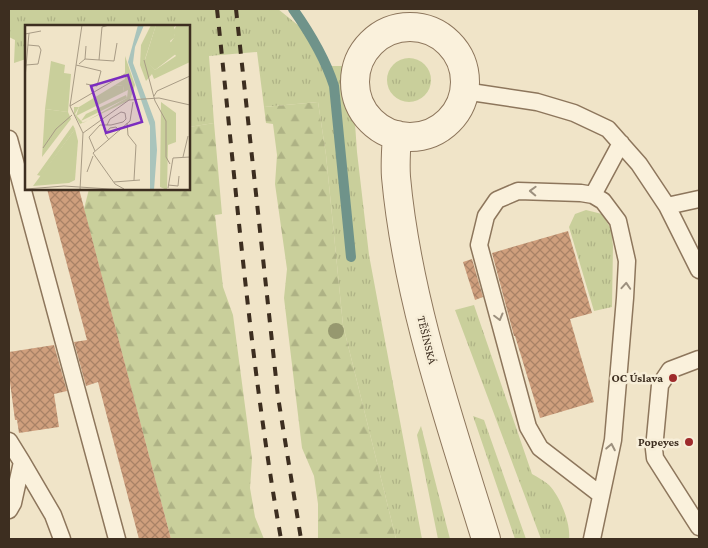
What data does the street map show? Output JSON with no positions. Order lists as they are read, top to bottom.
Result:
{
  "streets": {
    "street": ["TĚŠÍNSKÁ"]
  },
  "places": ["OC Úslava", "Popeyes"]
}
